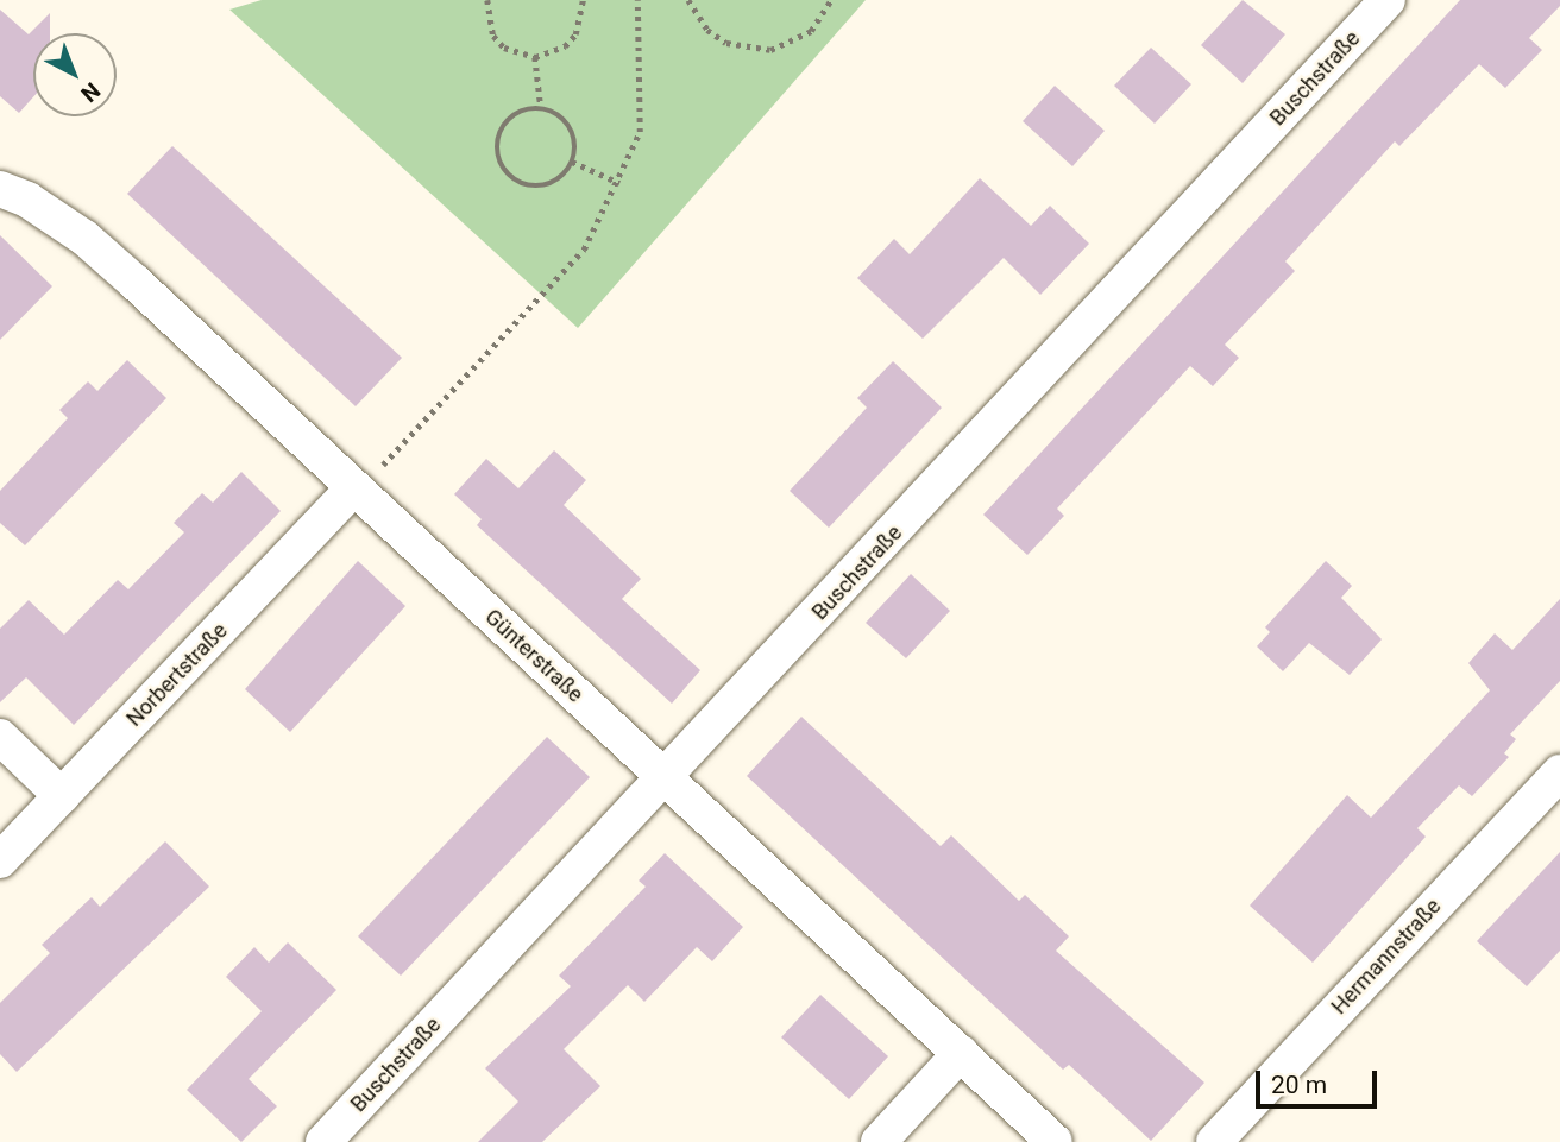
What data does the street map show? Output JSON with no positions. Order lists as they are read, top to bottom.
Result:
{
  "streets": {
    "street": [
      "Buschstraße",
      "Günterstraße",
      "Norbertstraße",
      "Hermannstraße"
    ]
  },
  "crossings": [
    ["Buschstraße", "Günterstraße"],
    ["Günterstraße", "Norbertstraße"]
  ],
  "scale_bar": "20 m",
  "north": "bottom right"
}
